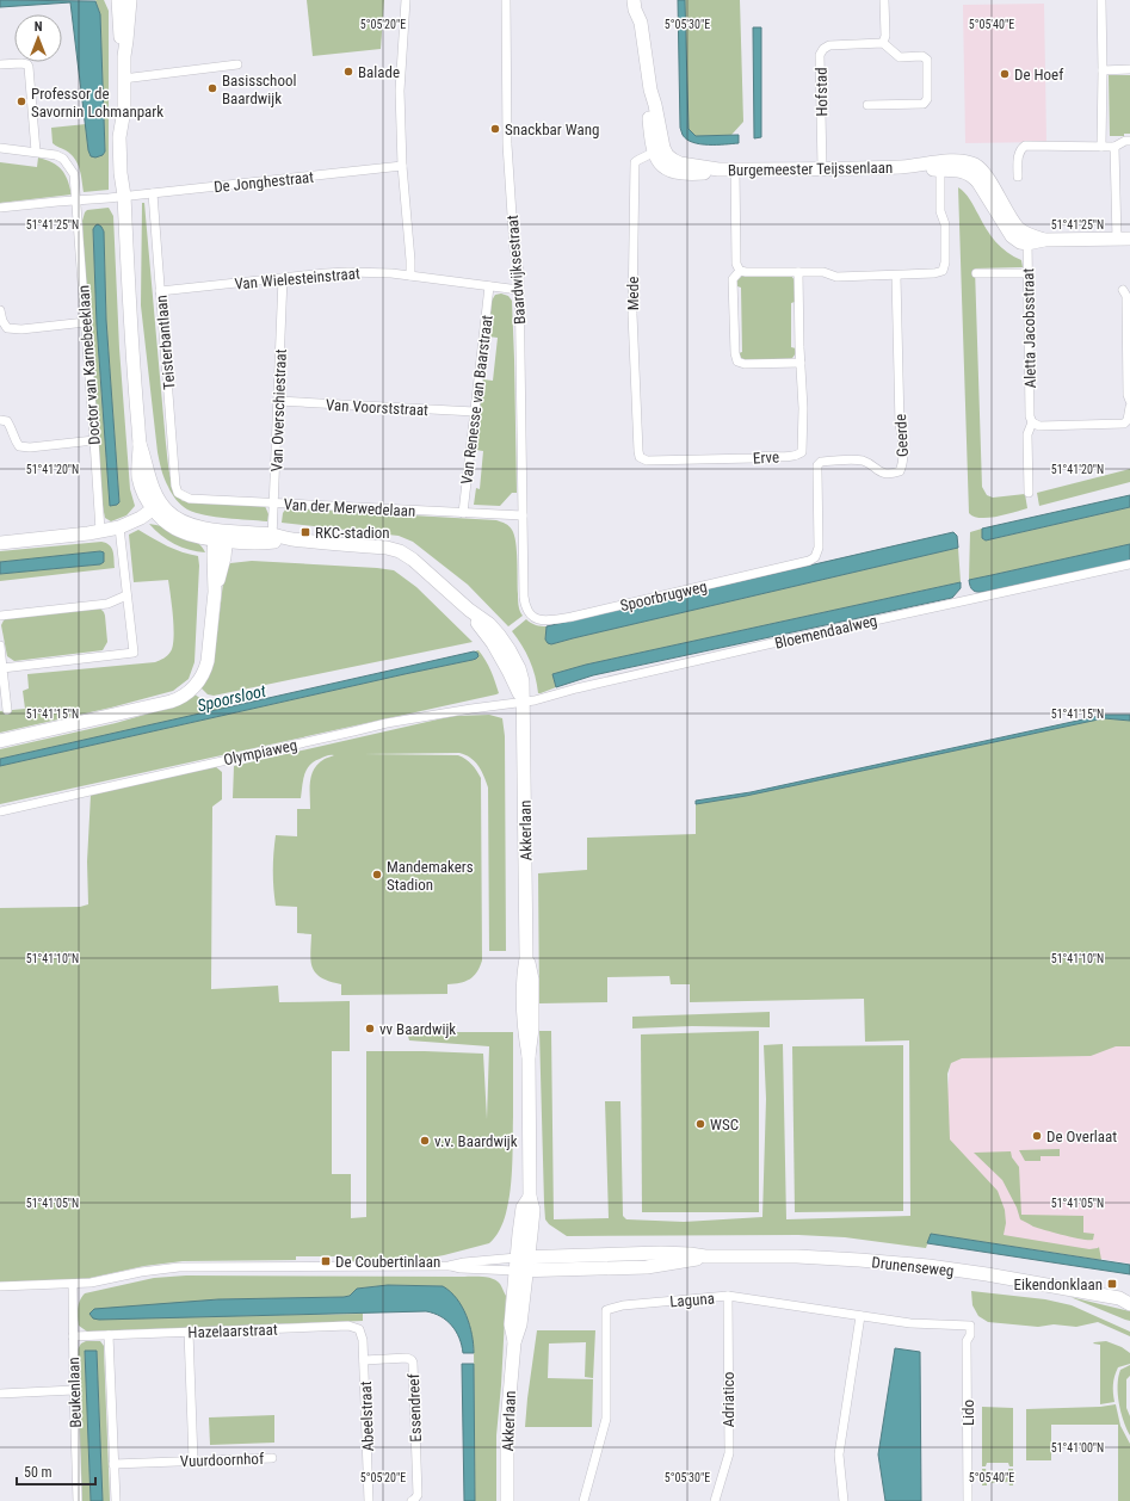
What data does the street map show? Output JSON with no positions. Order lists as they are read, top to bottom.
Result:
{
  "streets": {
    "street": [
      "Hofstad",
      "Burgemeester Teijssenlaan",
      "De Jonghestraat",
      "Baardwijksestraat",
      "Van Wielesteinstraat",
      "Mede",
      "Aletta Jacobsstraat",
      "Teisterbantlaan",
      "Doctor van Karnebeeklaan",
      "Van Renesse van Baarstraat",
      "Van Voorststraat",
      "Van Overschiestraat",
      "Geerde",
      "Erve",
      "Van der Merwedelaan",
      "Spoorbrugweg",
      "Bloemendaalweg",
      "Olympiaweg",
      "Akkerlaan",
      "Drunenseweg",
      "Laguna",
      "Hazelaarstraat",
      "Beukenlaan",
      "Adriatico",
      "Essendreef",
      "Lido",
      "Abeelstraat",
      "Vuurdoornhof"
    ]
  },
  "crossings": [
    ["Hofstad", "Burgemeester Teijssenlaan"],
    ["Burgemeester Teijssenlaan", "Mede"],
    ["Burgemeester Teijssenlaan", "Aletta Jacobsstraat"],
    ["De Jonghestraat", "Teisterbantlaan"],
    ["De Jonghestraat", "Doctor van Karnebeeklaan"],
    ["Baardwijksestraat", "Van Wielesteinstraat"],
    ["Baardwijksestraat", "Van der Merwedelaan"],
    ["Baardwijksestraat", "Spoorbrugweg"],
    ["Van Wielesteinstraat", "Teisterbantlaan"],
    ["Van Wielesteinstraat", "Van Renesse van Baarstraat"],
    ["Van Wielesteinstraat", "Van Overschiestraat"],
    ["Mede", "Erve"],
    ["Teisterbantlaan", "Van der Merwedelaan"],
    ["Van Renesse van Baarstraat", "Van Voorststraat"],
    ["Van Renesse van Baarstraat", "Van der Merwedelaan"],
    ["Van Voorststraat", "Van Overschiestraat"],
    ["Van Overschiestraat", "Van der Merwedelaan"],
    ["Geerde", "Spoorbrugweg"],
    ["Bloemendaalweg", "Olympiaweg"],
    ["Bloemendaalweg", "Akkerlaan"],
    ["Olympiaweg", "Akkerlaan"],
    ["Akkerlaan", "Drunenseweg"],
    ["Laguna", "Adriatico"],
    ["Laguna", "Lido"],
    ["Hazelaarstraat", "Beukenlaan"],
    ["Hazelaarstraat", "Essendreef"],
    ["Hazelaarstraat", "Abeelstraat"],
    ["Essendreef", "Abeelstraat"]
  ],
  "water": ["Spoorsloot"],
  "places": {
    "other": [
      "Balade",
      "De Hoef",
      "Basisschool Baardwijk",
      "Professor de Savornin Lohmanpark",
      "Snackbar Wang",
      "Mandemakers Stadion",
      "vv Baardwijk",
      "WSC",
      "De Overlaat",
      "v.v. Baardwijk"
    ],
    "transit": ["RKC-stadion", "De Coubertinlaan", "Eikendonklaan"]
  },
  "scale_bar": "50 m",
  "north": "top",
  "coordinates": [
    "5°05'20\"E",
    "5°05'30\"E",
    "5°05'40\"E",
    "51°41'25\"N",
    "51°41'20\"N",
    "51°41'15\"N",
    "51°41'10\"N",
    "51°41'05\"N",
    "51°41'00\"N"
  ]
}
